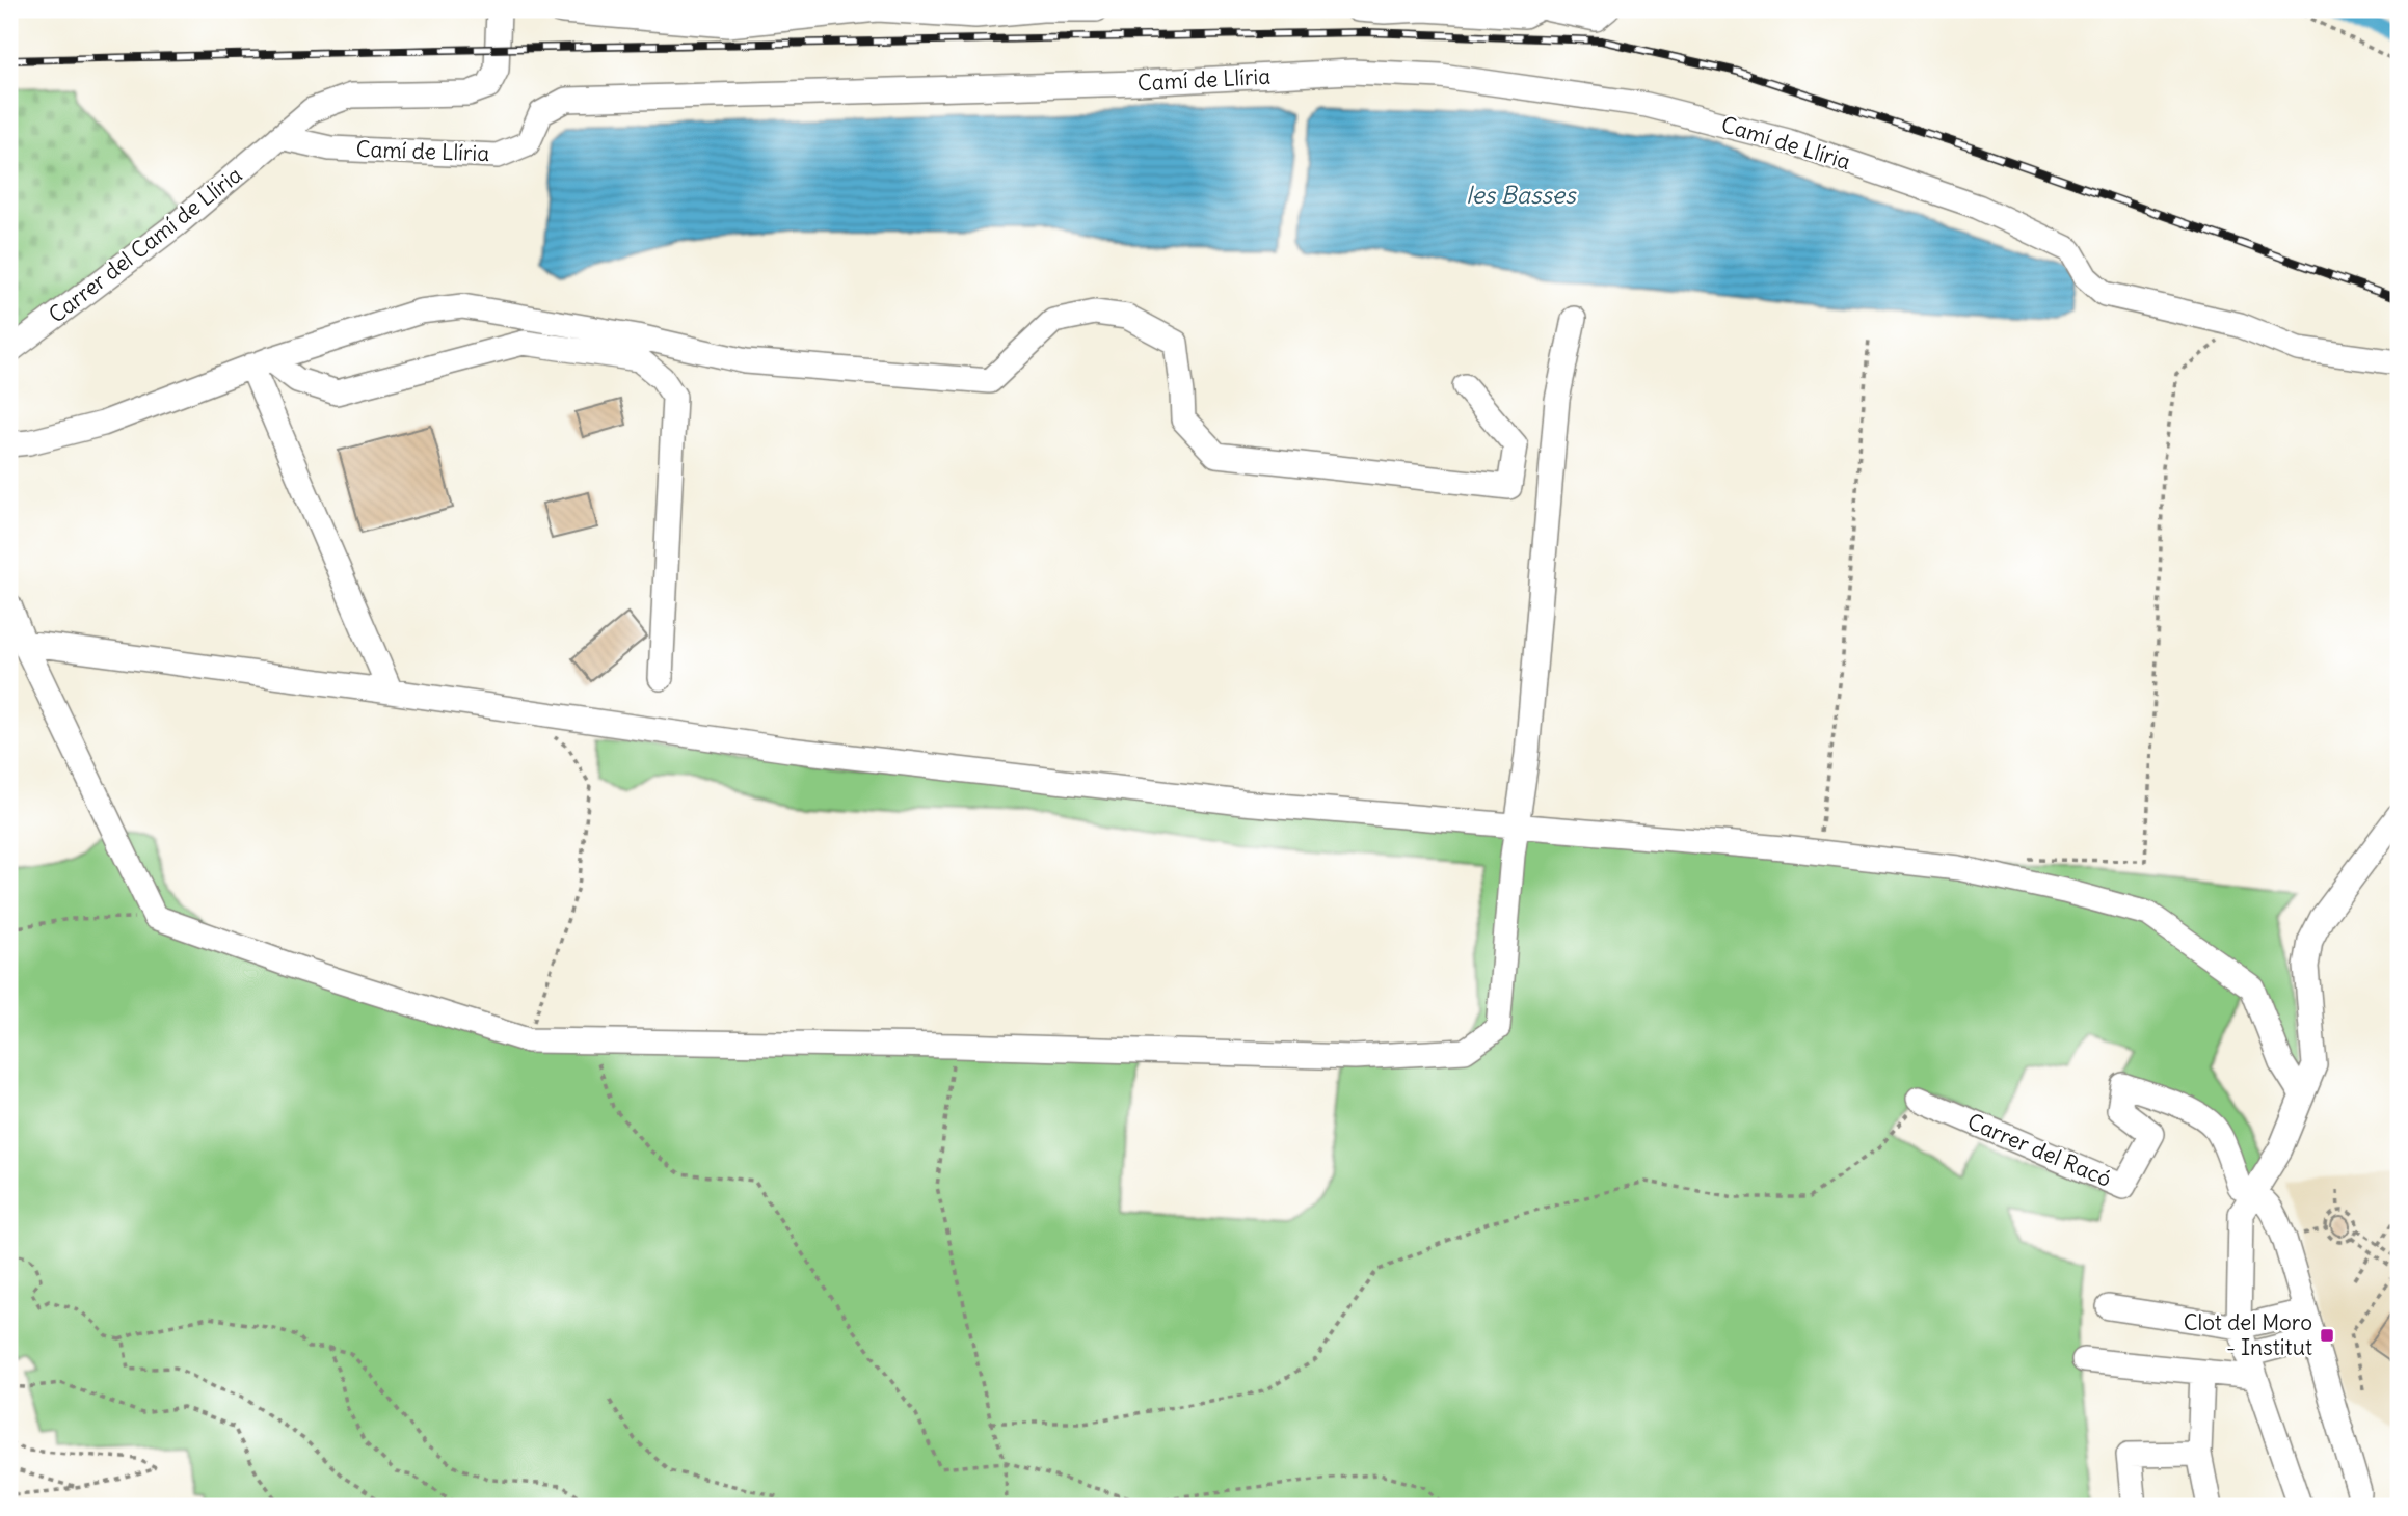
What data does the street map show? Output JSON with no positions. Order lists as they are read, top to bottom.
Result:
{
  "streets": {
    "street": ["Camí de Llíria", "Carrer del Camí de Llíria", "Carrer del Racó"]
  },
  "crossings": [
    ["Camí de Llíria", "Carrer del Camí de Llíria"]
  ],
  "water": ["les Basses"],
  "places": {
    "transit": ["Clot del Moro - Institut"]
  }
}
